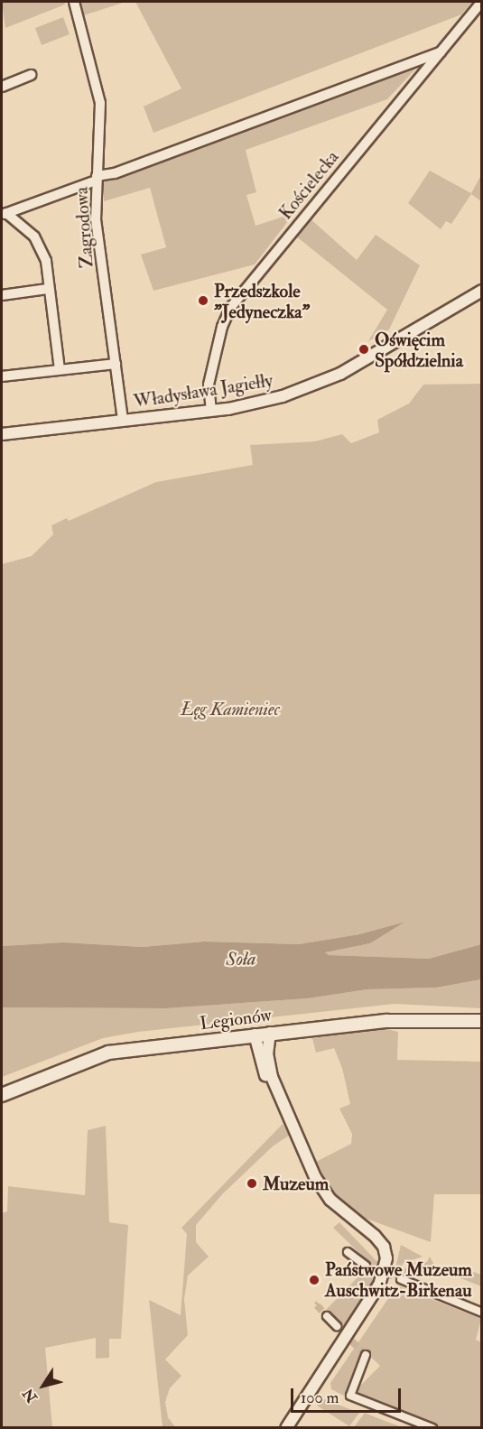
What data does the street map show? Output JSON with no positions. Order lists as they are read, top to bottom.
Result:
{
  "streets": {
    "main road": ["Legionów"],
    "street": ["Kościelecka", "Zagrodowa", "Władysława Jagiełły"]
  },
  "crossings": [
    ["Kościelecka", "Władysława Jagiełły"],
    ["Zagrodowa", "Władysława Jagiełły"]
  ],
  "water": ["Soła"],
  "parks": ["Łęg Kamieniec"],
  "places": [
    "Przedszkole \"Jedyneczka\"",
    "Oświęcim Spółdzielnia",
    "Muzeum",
    "Państwowe Muzeum Auschwitz-Birkenau"
  ],
  "scale_bar": "100 m",
  "north": "bottom left"
}
